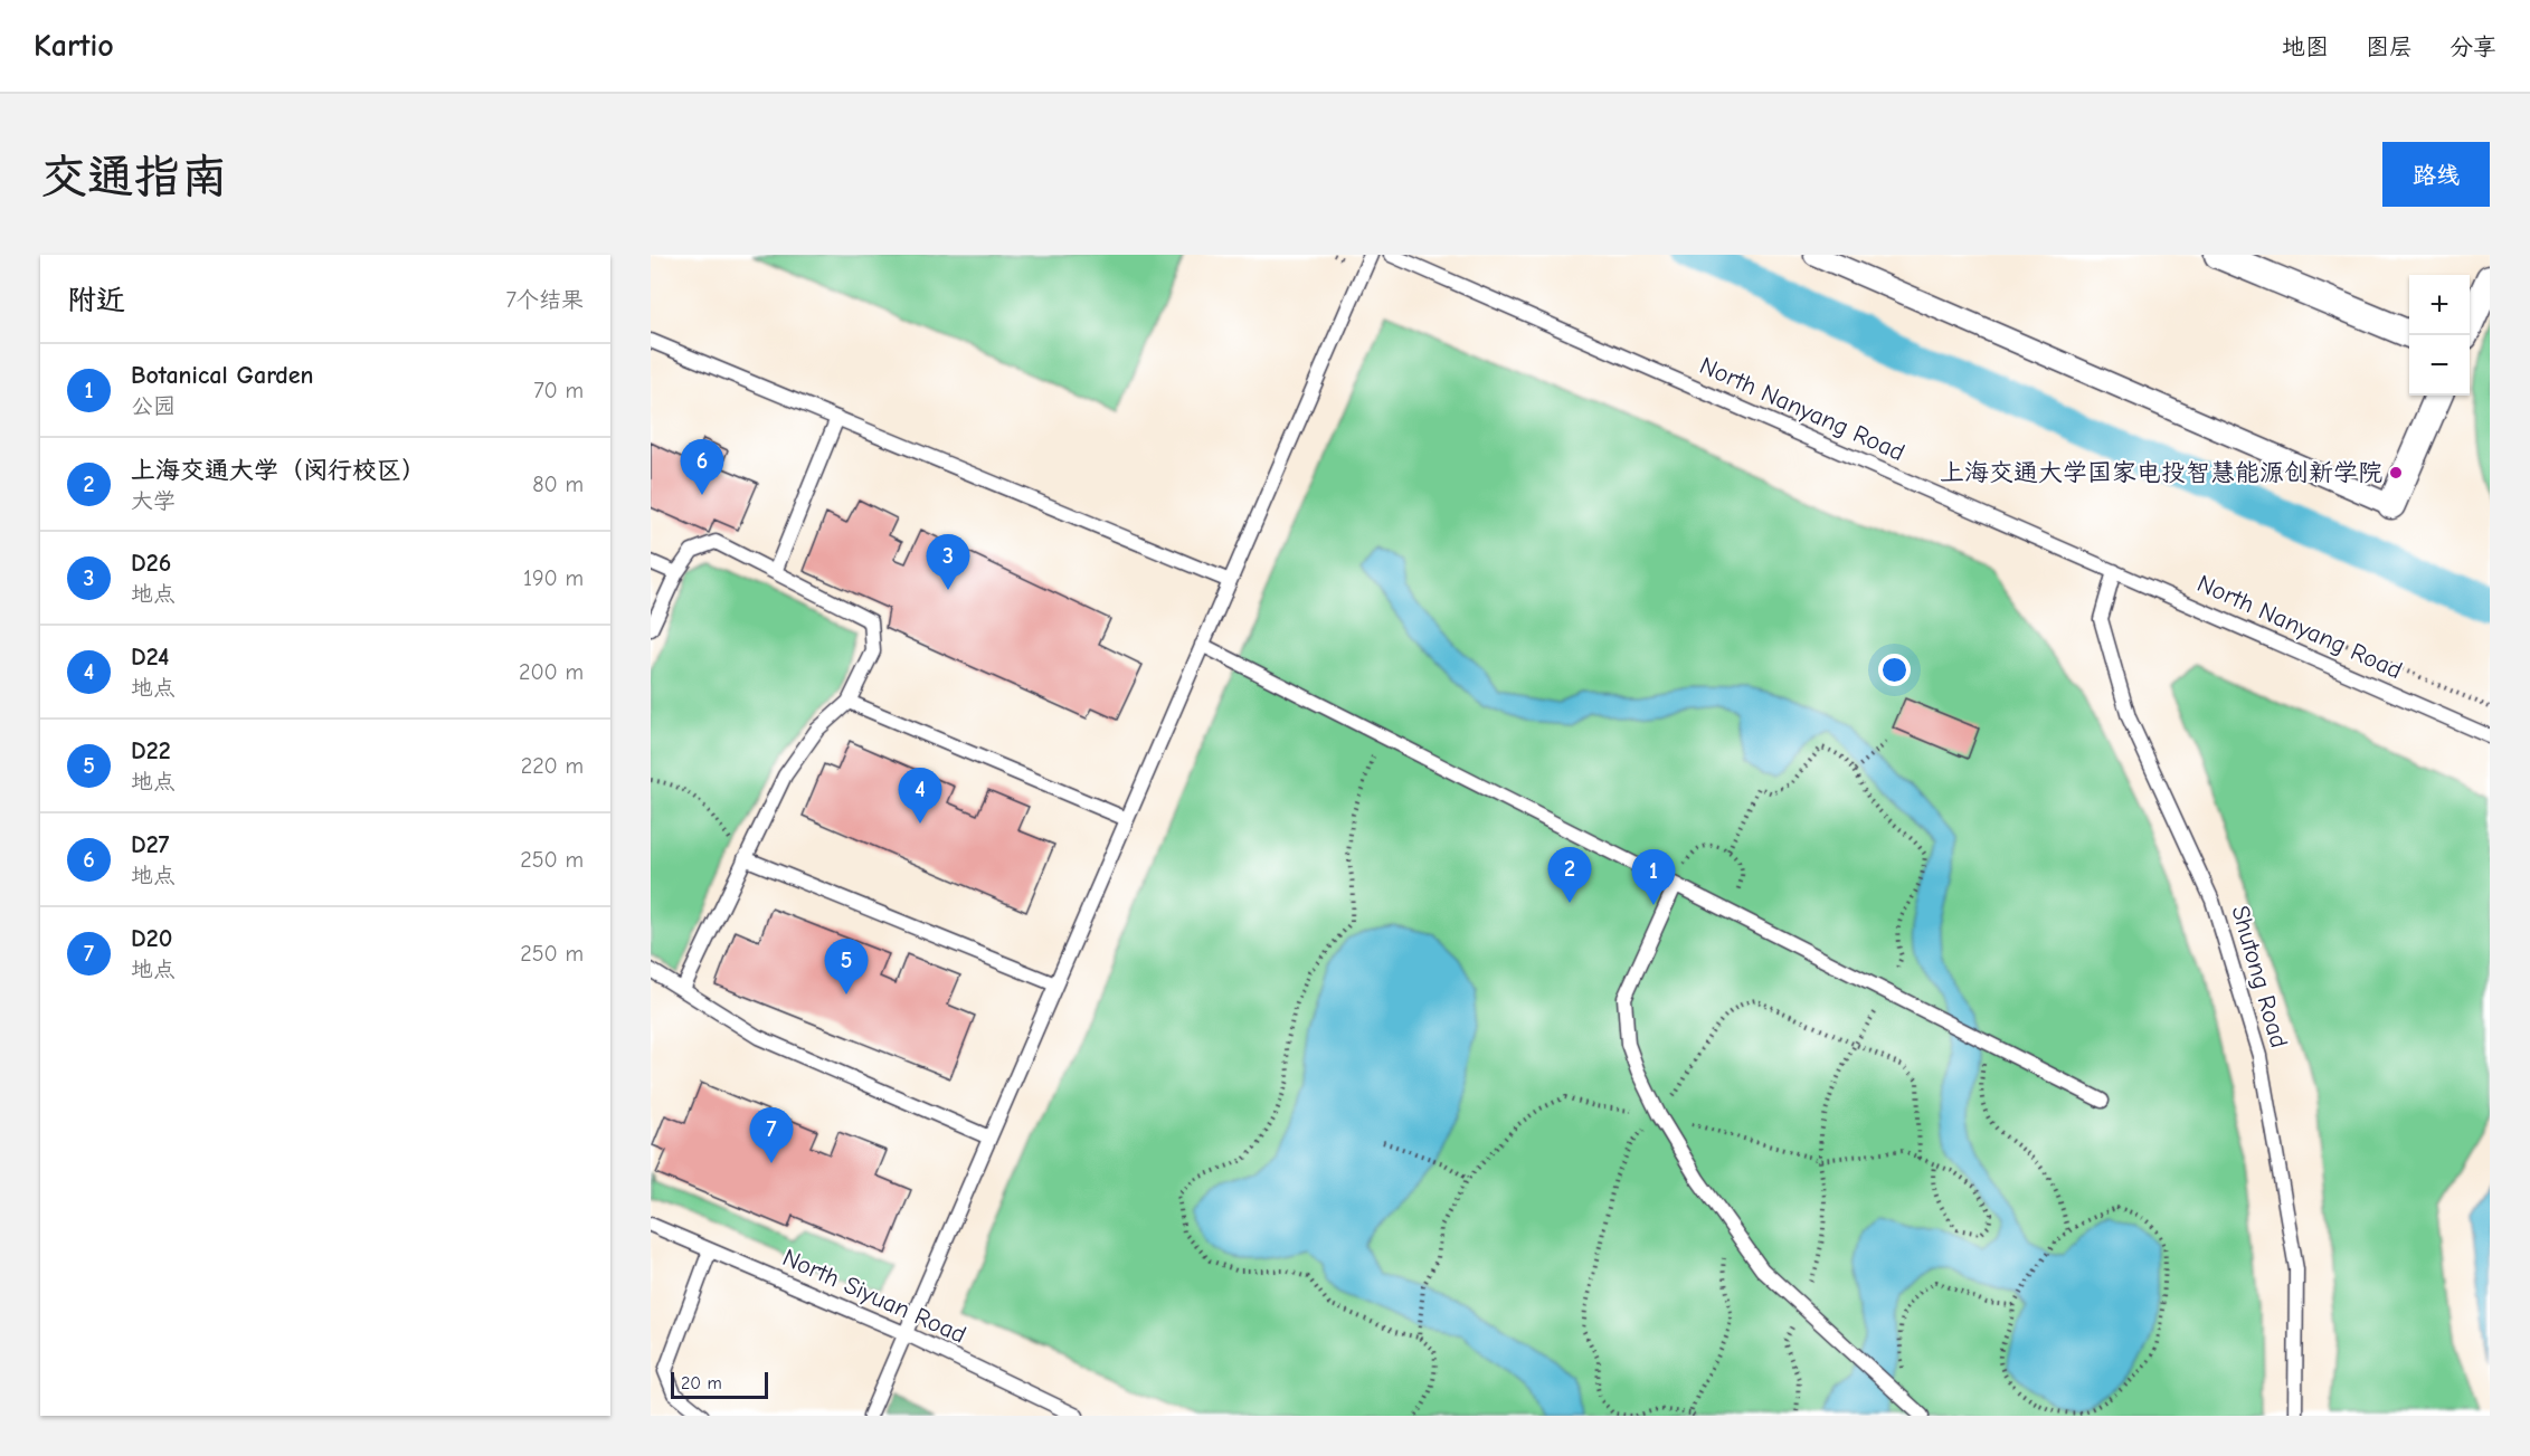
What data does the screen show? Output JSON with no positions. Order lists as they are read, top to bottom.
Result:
{
  "streets": {
    "lane": ["North Nanyang Road", "Shutong Road", "North Siyuan Road"]
  },
  "crossings": [
    ["North Nanyang Road", "Shutong Road"]
  ],
  "places": ["上海交通大学国家电投智慧能源创新学院"],
  "scale_bar": "20 m",
  "page": {
    "header": "Kartio",
    "nav": ["地图", "图层", "分享"],
    "buttons": "路线",
    "title": "交通指南",
    "heading": ["附近", "7个结果"],
    "map_buttons": ["+", "−"],
    "list": [
      {
        "mark": "1",
        "name": "Botanical Garden",
        "note": "公园",
        "value": "70 m"
      },
      {
        "mark": "2",
        "name": "上海交通大学（闵行校区）",
        "note": "大学",
        "value": "80 m"
      },
      {
        "mark": "3",
        "name": "D26",
        "note": "地点",
        "value": "190 m"
      },
      {
        "mark": "4",
        "name": "D24",
        "note": "地点",
        "value": "200 m"
      },
      {
        "mark": "5",
        "name": "D22",
        "note": "地点",
        "value": "220 m"
      },
      {
        "mark": "6",
        "name": "D27",
        "note": "地点",
        "value": "250 m"
      },
      {
        "mark": "7",
        "name": "D20",
        "note": "地点",
        "value": "250 m"
      }
    ],
    "pins": [
      "6",
      "3",
      "4",
      "2",
      "1",
      "5",
      "7"
    ],
    "scale": "20 m"
  }
}
